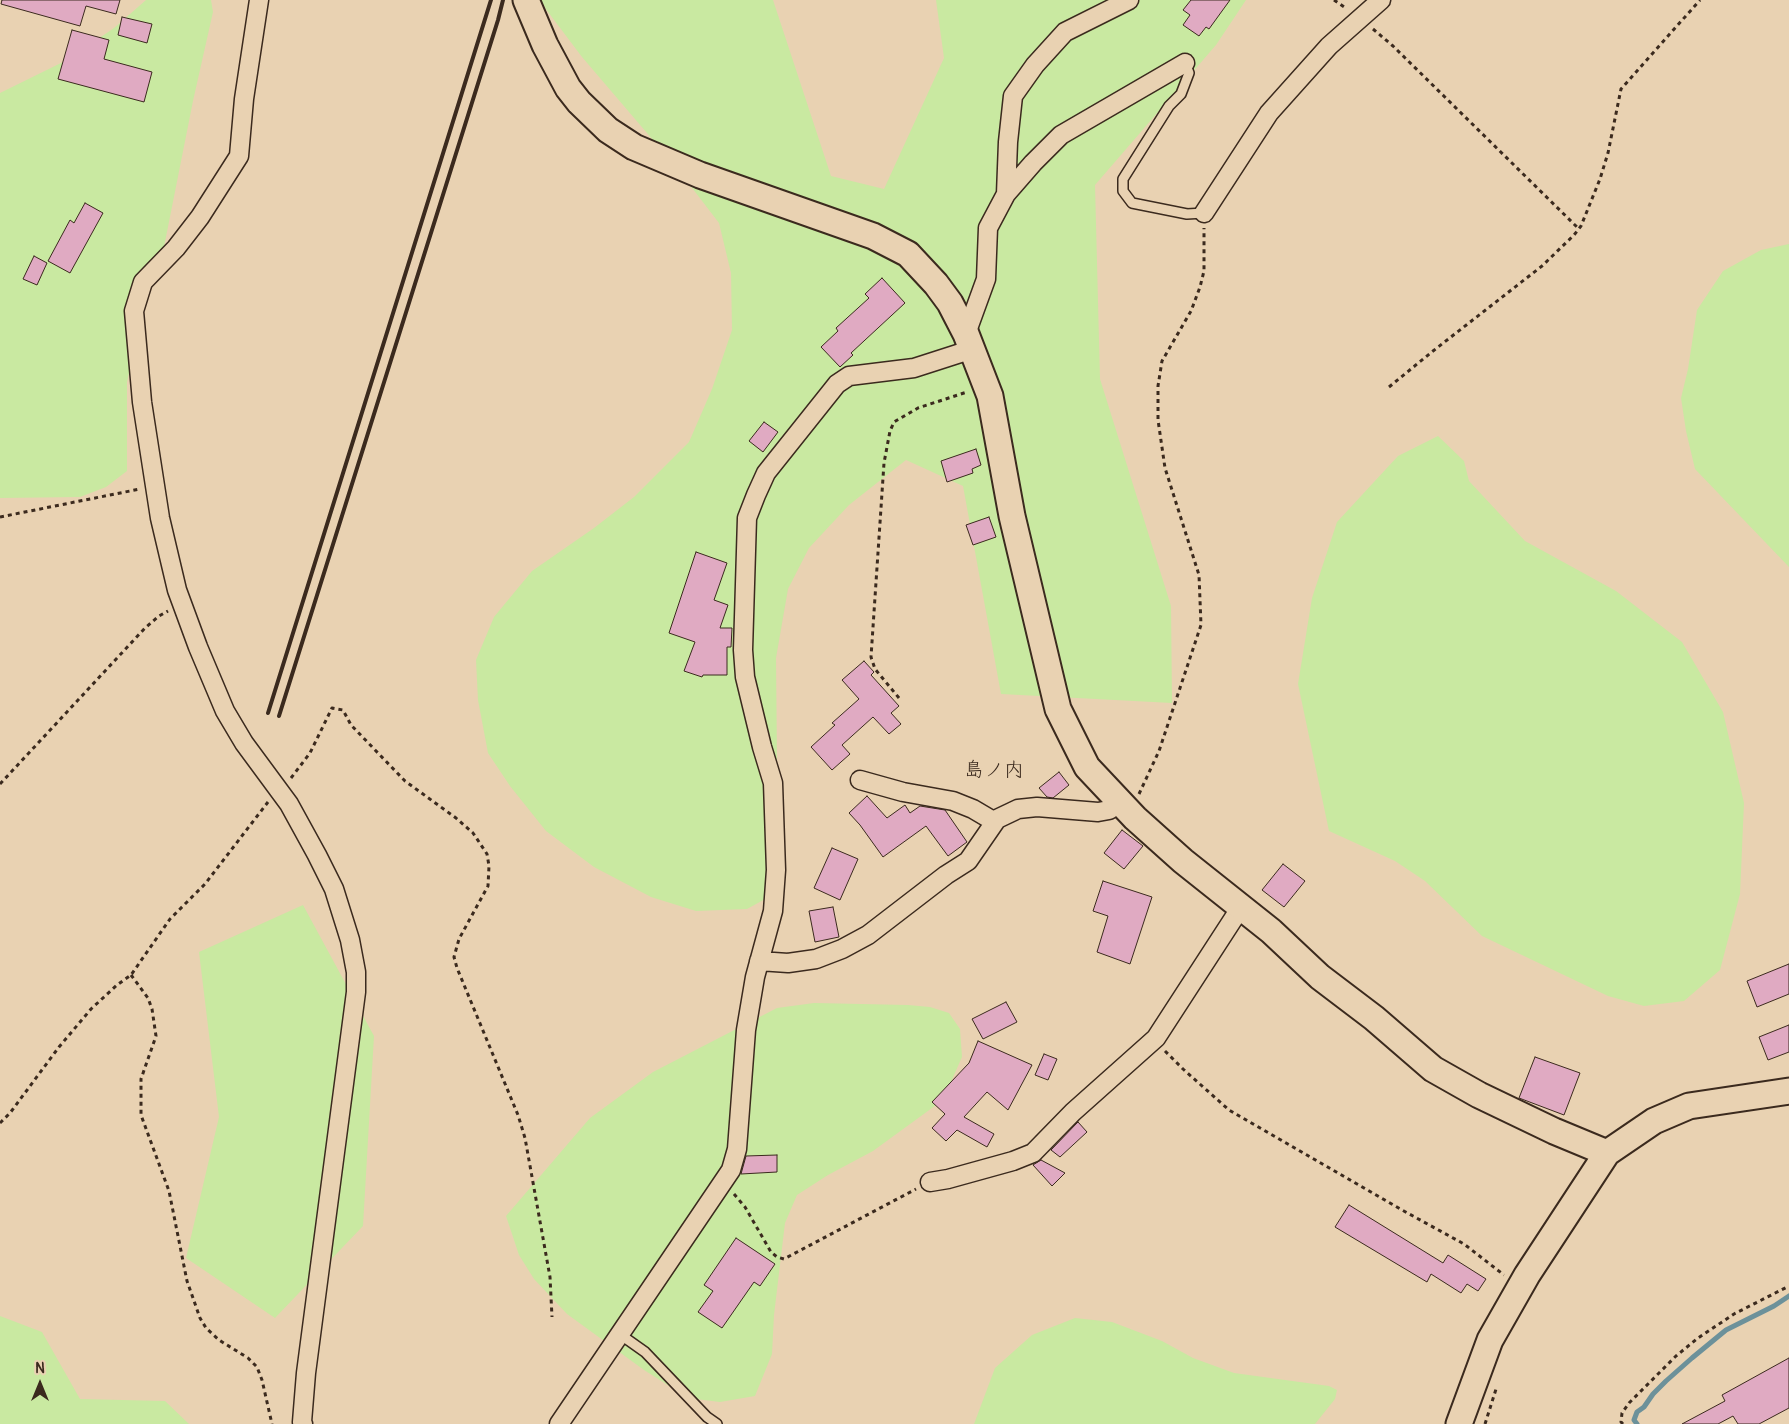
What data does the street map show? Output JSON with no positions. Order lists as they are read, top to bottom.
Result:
{
  "districts": ["島ノ内"],
  "north": "top"
}
